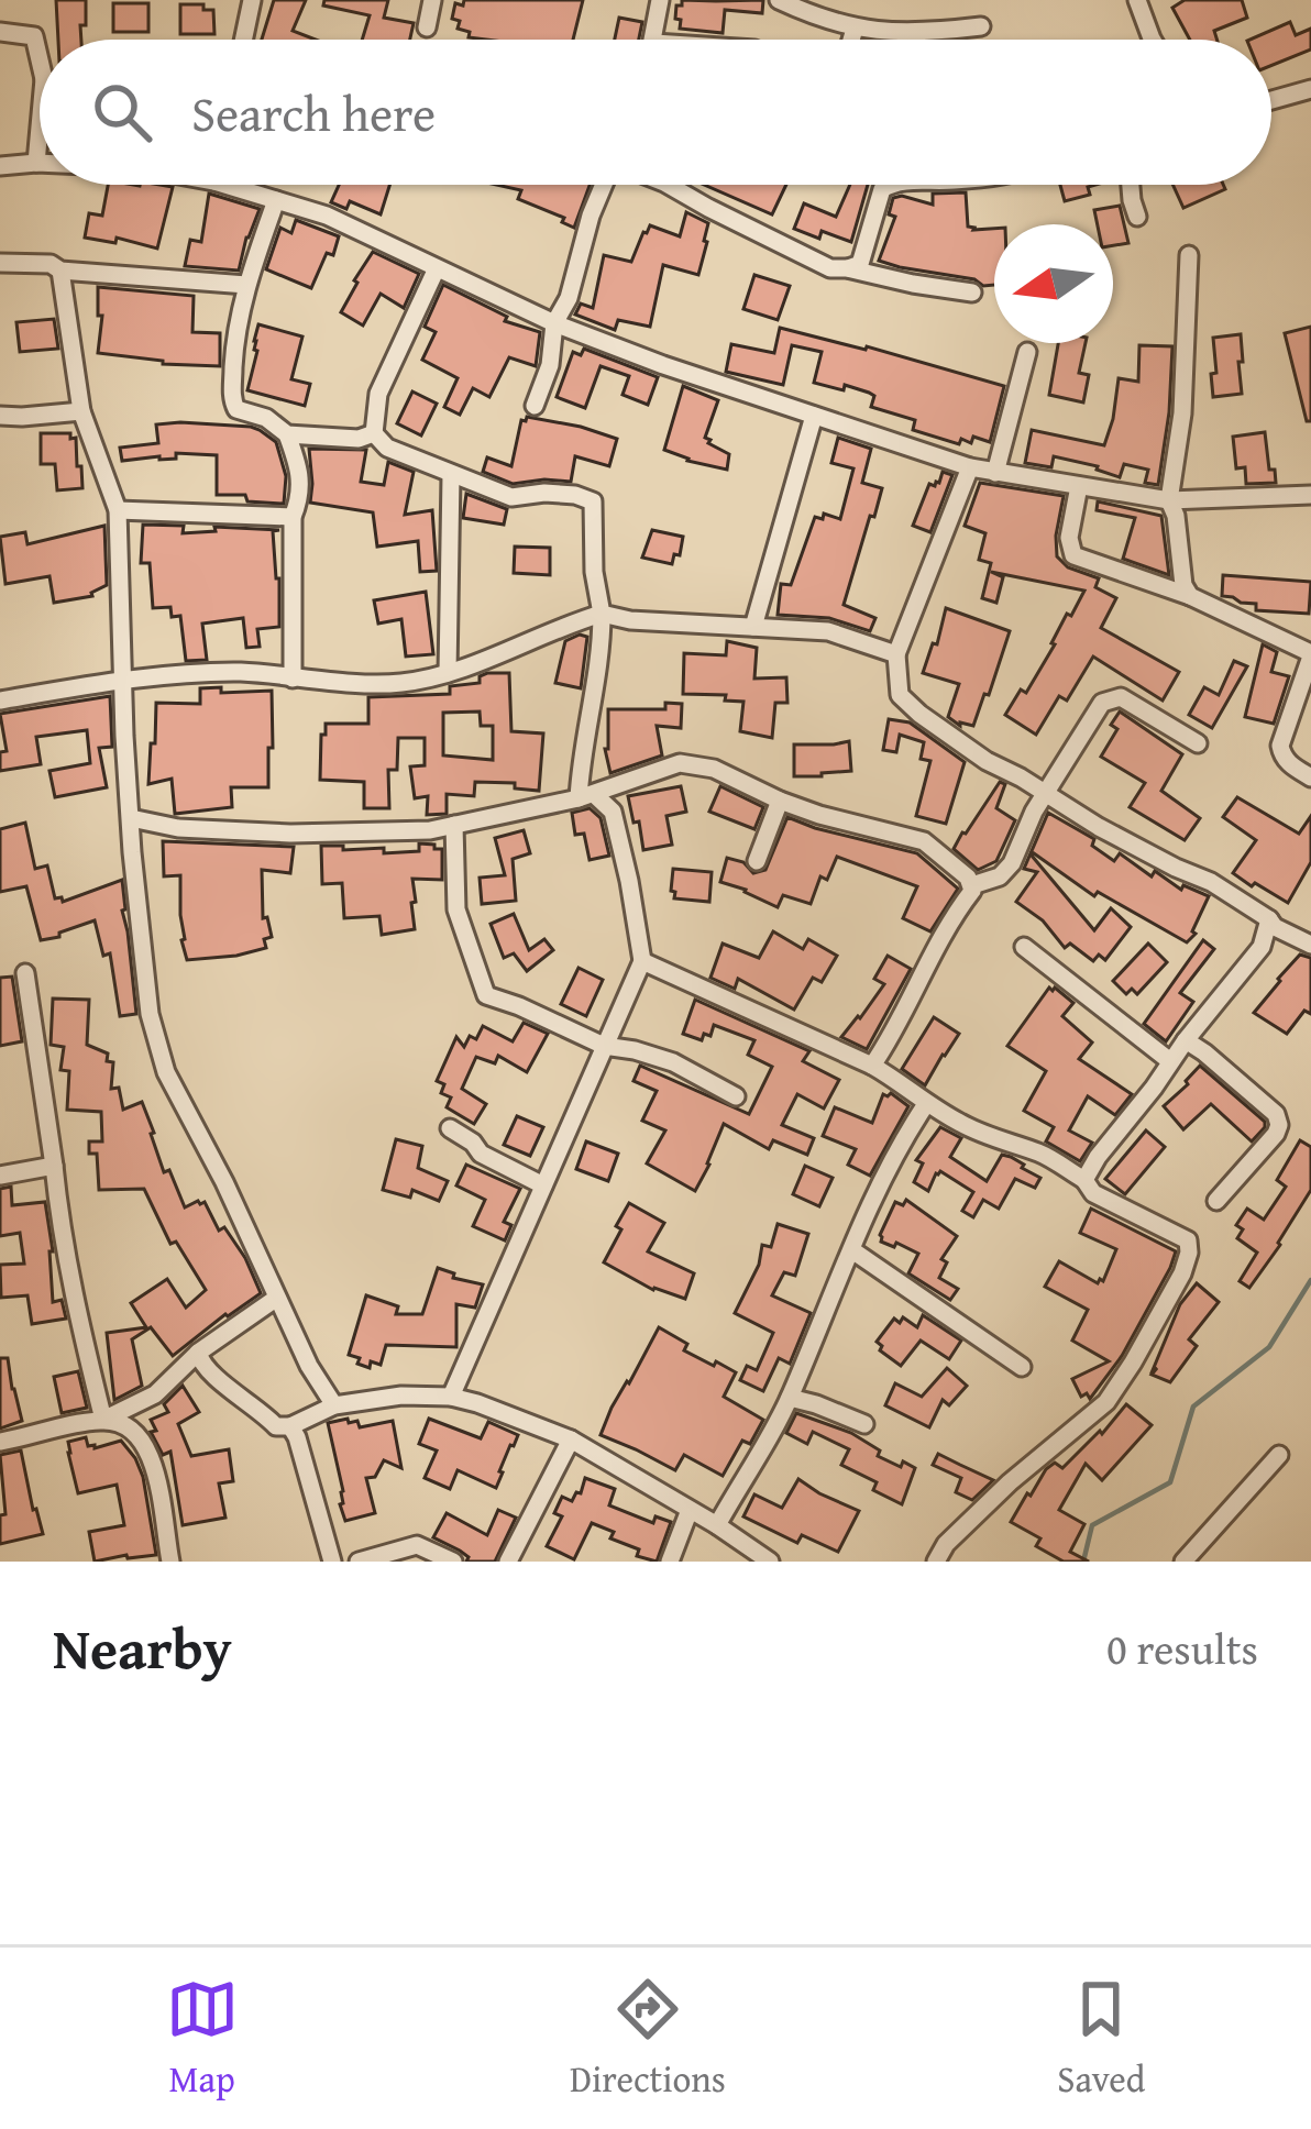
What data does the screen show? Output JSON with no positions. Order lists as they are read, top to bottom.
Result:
{
  "north": "left",
  "page": {
    "search": "Search here",
    "heading": ["Nearby", "0 results"],
    "nav": ["Map", "Directions", "Saved"]
  }
}
